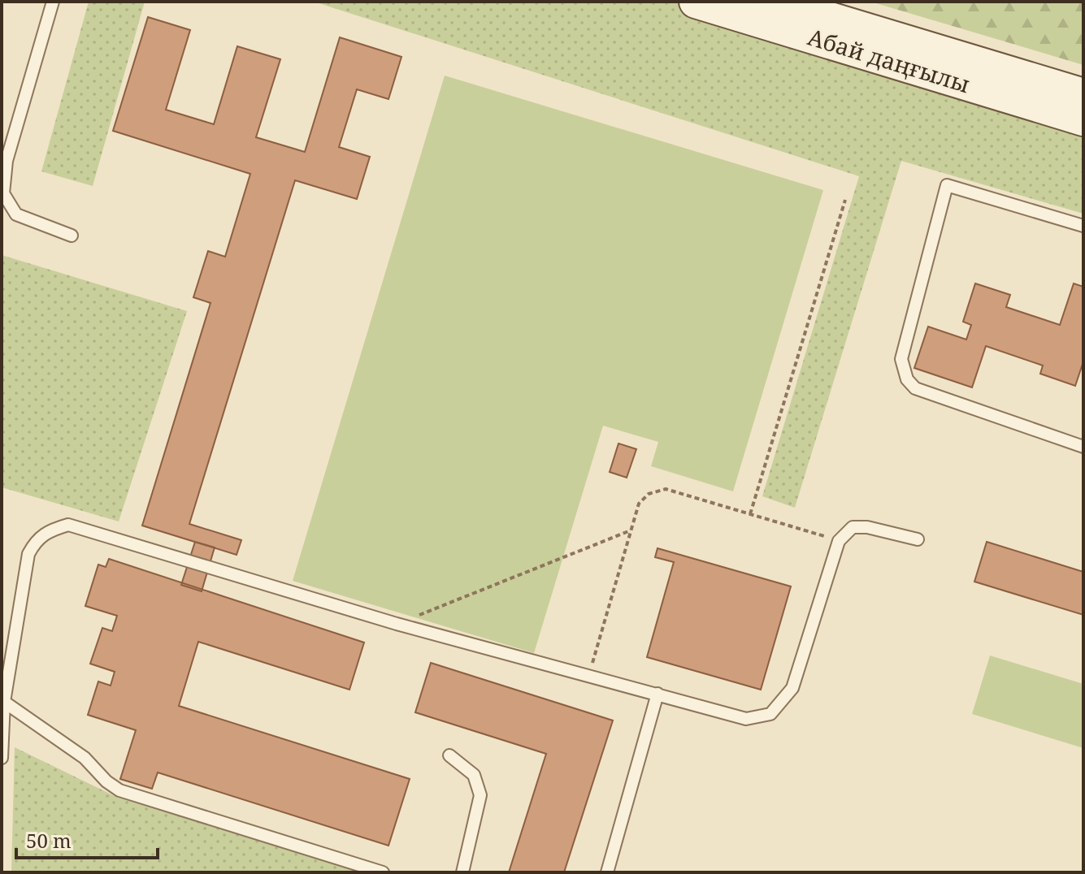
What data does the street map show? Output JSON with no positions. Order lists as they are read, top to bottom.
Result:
{
  "streets": {
    "main road": ["Абай даңғылы"]
  },
  "scale_bar": "50 m"
}
